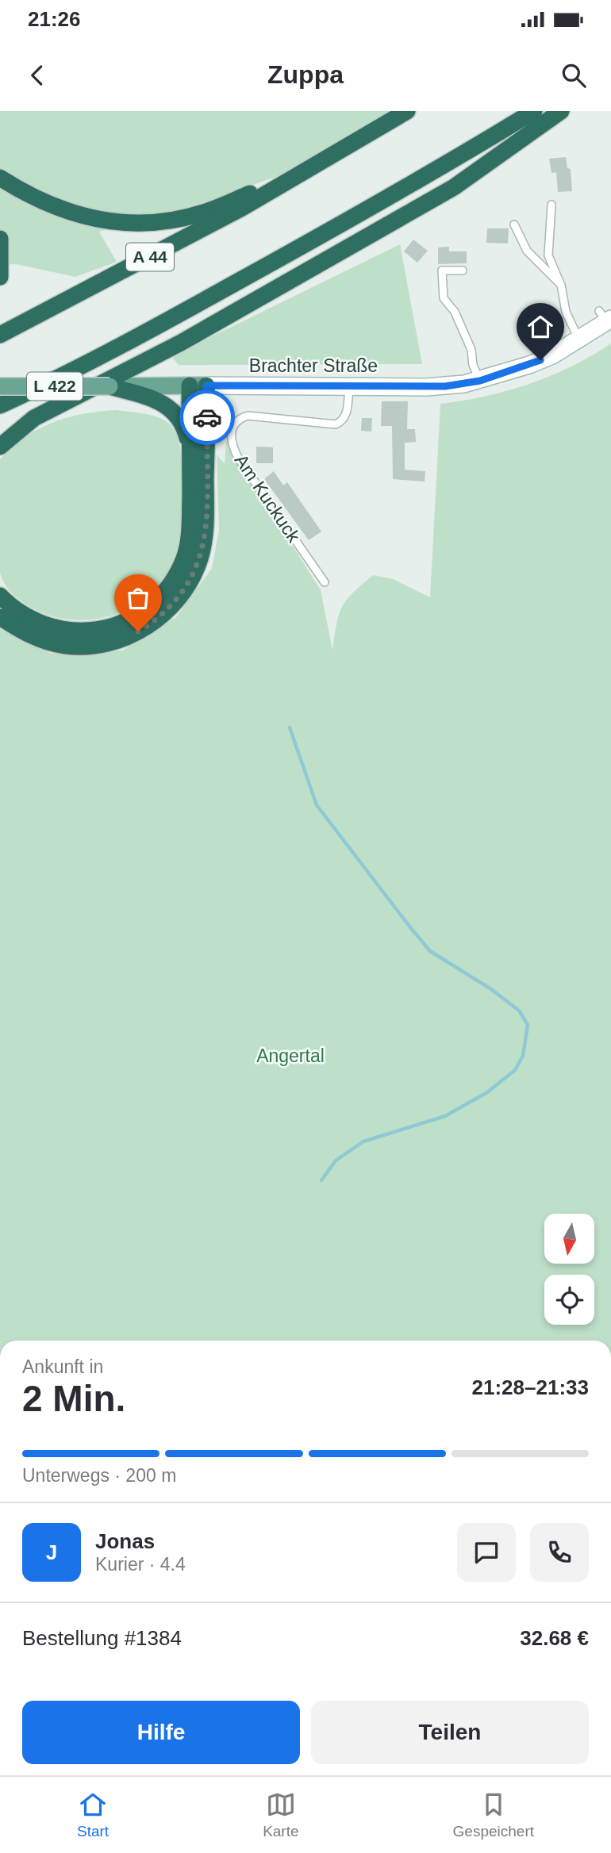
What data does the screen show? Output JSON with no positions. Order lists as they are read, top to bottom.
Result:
{
  "streets": {
    "highway": ["A 44"],
    "main road": ["Brachter Straße", "L 422"],
    "lane": ["Am Kuckuck"]
  },
  "crossings": [
    ["Brachter Straße", "Am Kuckuck"]
  ],
  "parks": ["Angertal"],
  "north": "bottom",
  "page": {
    "status": "21:26",
    "header": "Zuppa",
    "heading": ["2 Min.", "Ankunft in", "21:28–21:33"],
    "panel": [
      "Jonas",
      "Kurier · 4.4",
      "Bestellung #1384",
      "32.68 €"
    ],
    "bar": "Unterwegs · 200 m",
    "round": "J",
    "buttons": ["Hilfe", "Teilen"],
    "tabs": ["Start", "Karte", "Gespeichert"]
  }
}
